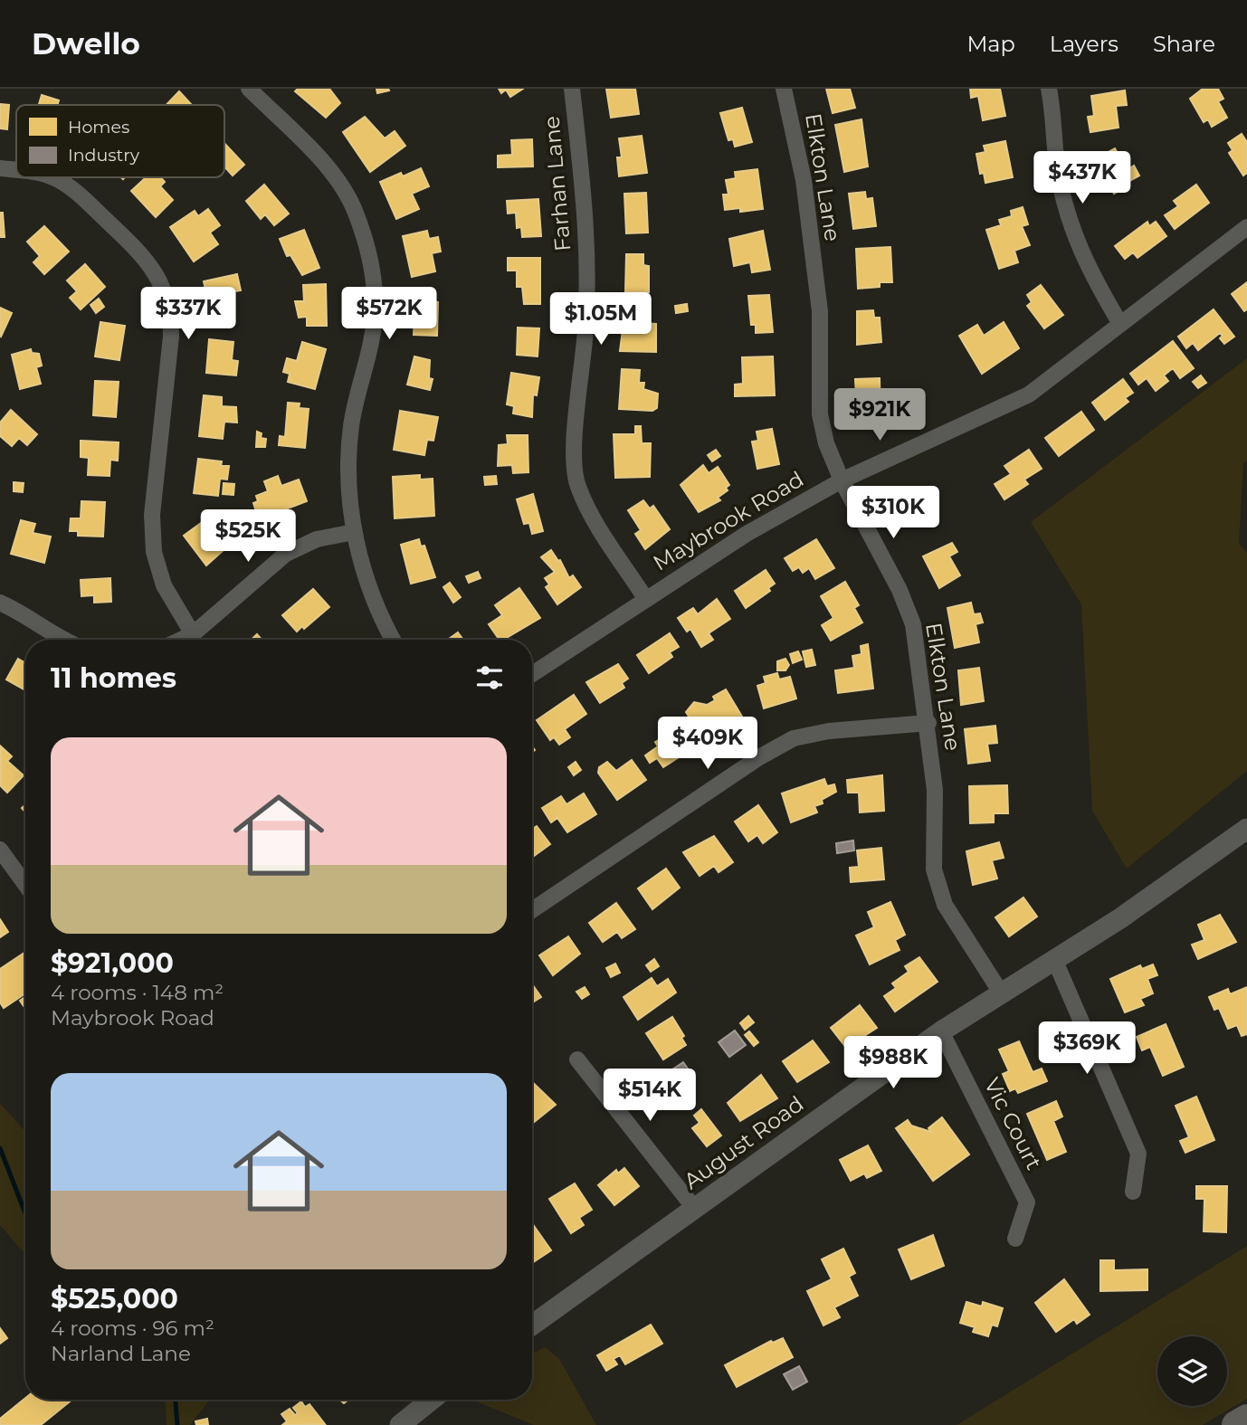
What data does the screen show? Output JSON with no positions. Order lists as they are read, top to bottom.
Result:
{
  "streets": {
    "street": [
      "Elkton Lane",
      "Farhan Lane",
      "Maybrook Road",
      "Vic Court",
      "August Road"
    ]
  },
  "crossings": [
    ["Elkton Lane", "Maybrook Road"],
    ["Elkton Lane", "August Road"],
    ["Farhan Lane", "Maybrook Road"],
    ["Vic Court", "August Road"]
  ],
  "legend": ["Homes", "Industry"],
  "page": {
    "header": "Dwello",
    "nav": ["Map", "Layers", "Share"],
    "price": [
      "$437K",
      "$337K",
      "$572K",
      "$1.05M",
      "$921K",
      "$310K",
      "$525K",
      "$409K",
      "$369K",
      "$988K",
      "$514K"
    ],
    "heading": "11 homes",
    "list": [
      {
        "name": "$921,000",
        "note": "4 rooms · 148 m² · Maybrook Road"
      },
      {
        "name": "$525,000",
        "note": "4 rooms · 96 m² · Narland Lane"
      }
    ]
  }
}
